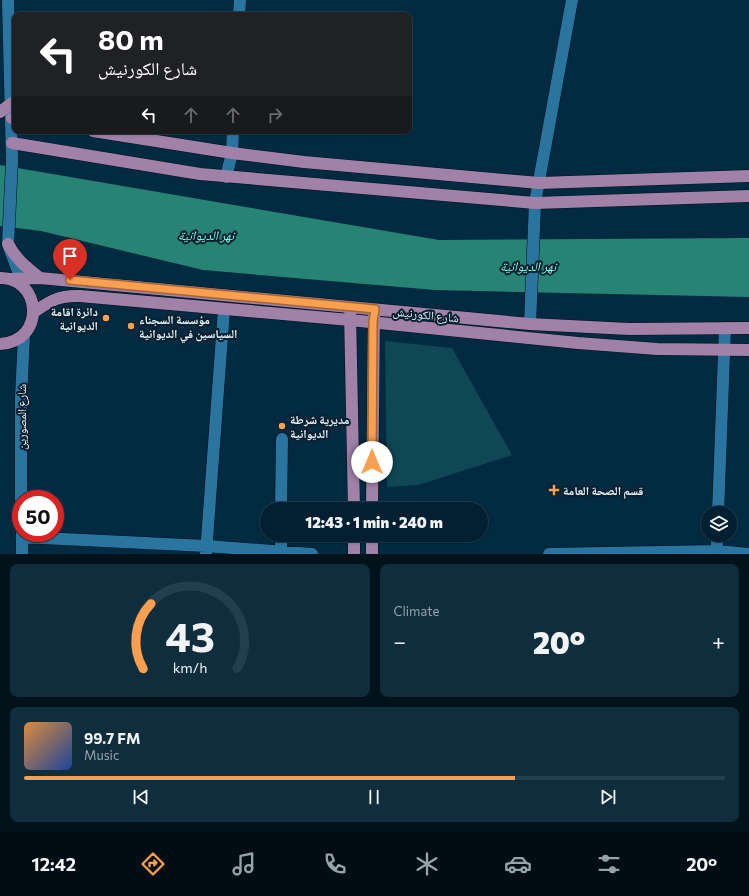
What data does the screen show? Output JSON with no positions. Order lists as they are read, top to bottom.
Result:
{
  "streets": {
    "main road": ["شارع الكورنيش"],
    "street": ["شارع المصورين"]
  },
  "water": ["نهر الديوانية"],
  "places": {
    "other": ["دائرة اقامة الديوانية", "مؤسسة السجناء السياسين في الديوانية", "مديرية شرطة الديوانية"],
    "health": ["قسم الصحة العامة"]
  },
  "page": {
    "turn": ["80 m", "شارع الكورنيش"],
    "limit": "50",
    "trip": "12:43 · 1 min · 240 m",
    "tile": "Climate",
    "heat": ["−", "20°", "+"],
    "song": ["99.7 FM", "Music"],
    "tabs": ["12:42", "20°"],
    "gauge": ["43", "km/h"]
  }
}
